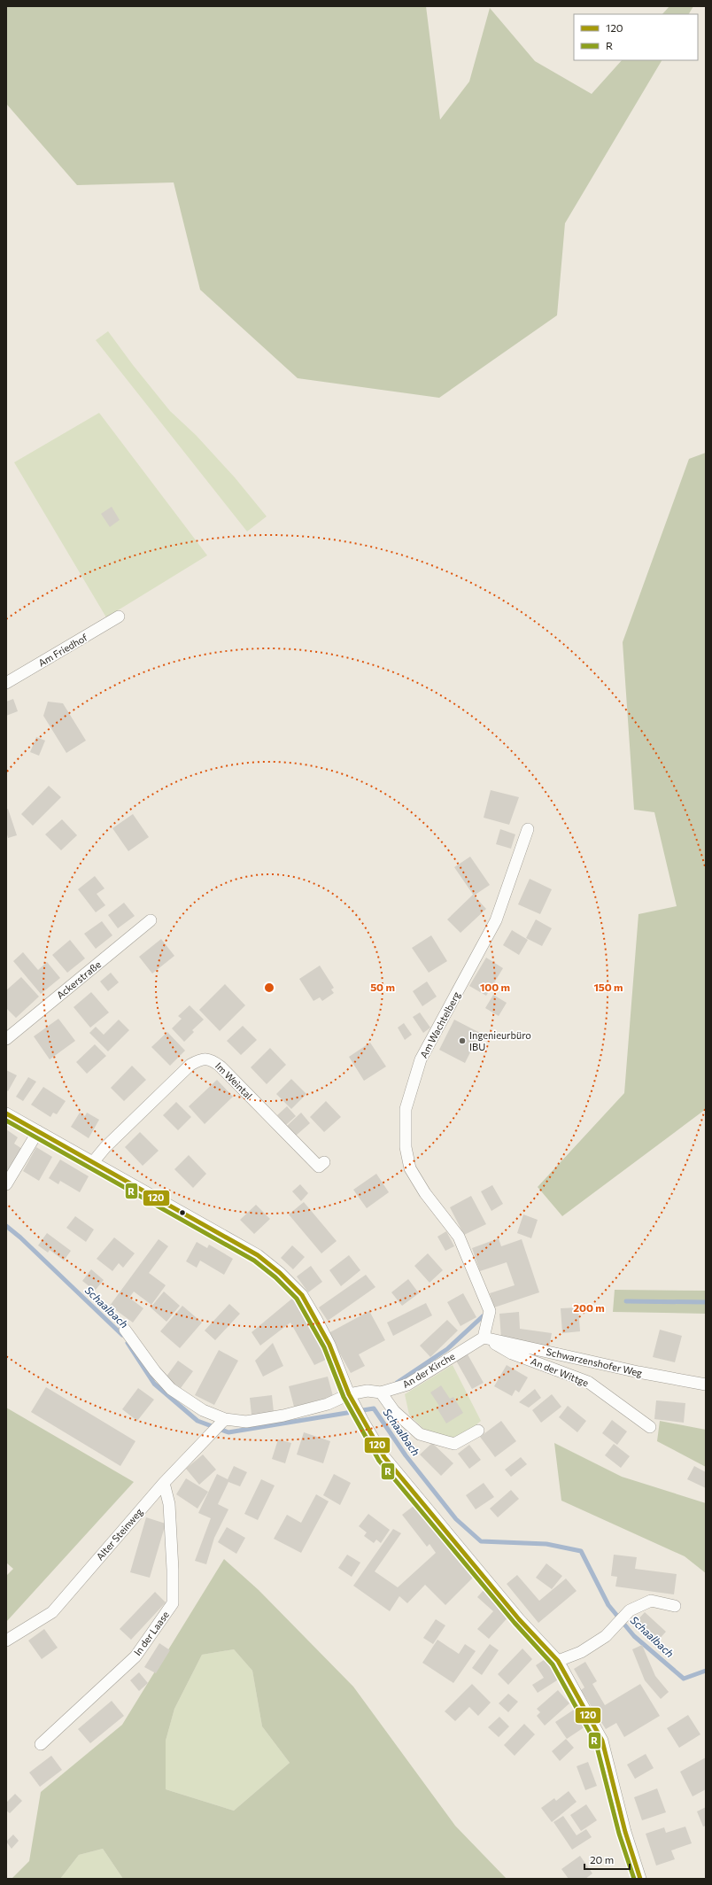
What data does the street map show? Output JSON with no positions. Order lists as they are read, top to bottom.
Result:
{
  "streets": {
    "street": [
      "Am Friedhof",
      "Ackerstraße",
      "Am Wachtelberg",
      "Im Weintal",
      "Schwarzenshofer Weg",
      "An der Kirche",
      "An der Wittge",
      "Alter Steinweg",
      "In der Laase"
    ]
  },
  "crossings": [
    ["Am Wachtelberg", "Schwarzenshofer Weg"],
    ["Am Wachtelberg", "An der Kirche"],
    ["Am Wachtelberg", "An der Wittge"],
    ["Schwarzenshofer Weg", "An der Kirche"],
    ["Schwarzenshofer Weg", "An der Wittge"],
    ["An der Kirche", "An der Wittge"],
    ["An der Kirche", "Alter Steinweg"],
    ["Alter Steinweg", "In der Laase"]
  ],
  "water": ["Schaalbach"],
  "places": ["Ingenieurbüro IBU"],
  "lines": ["transit line 120", "transit line R"],
  "legend": ["120", "R"],
  "scale_bar": "20 m",
  "rings": [
    "50 m",
    "100 m",
    "150 m",
    "200 m"
  ]
}
